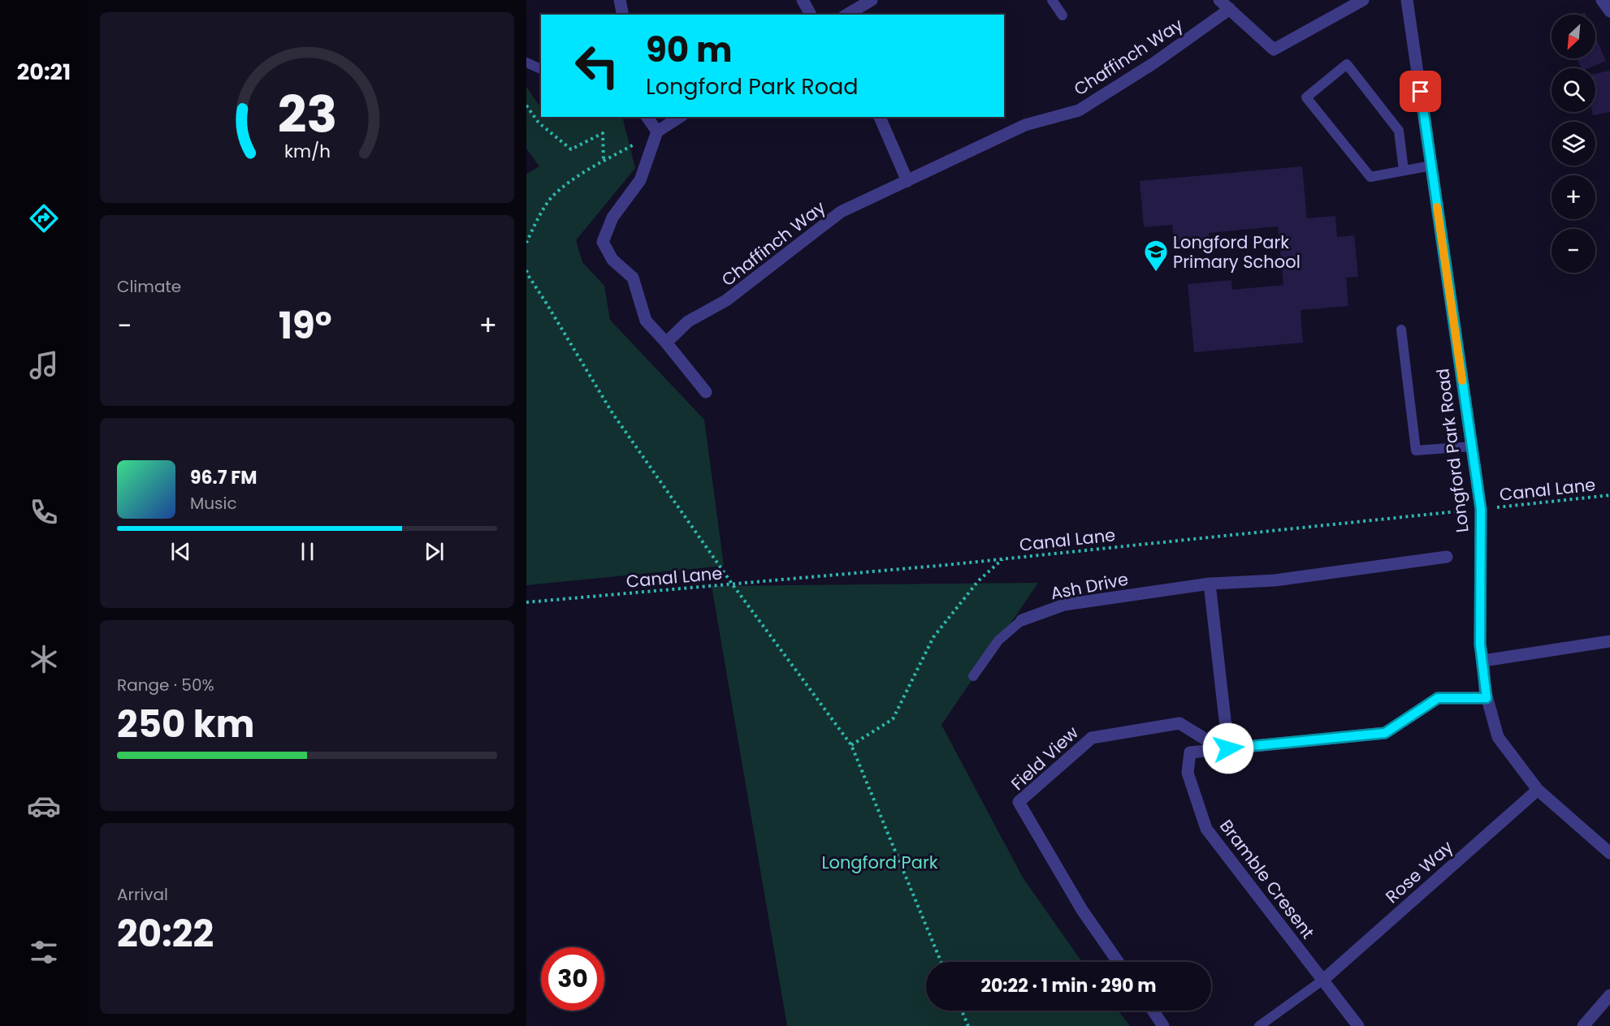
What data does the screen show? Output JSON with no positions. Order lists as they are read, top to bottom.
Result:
{
  "streets": {
    "street": [
      "Chaffinch Way",
      "Longford Park Road",
      "Ash Drive",
      "Field View",
      "Rose Way",
      "Bramble Cresent"
    ],
    "path": ["Canal Lane"]
  },
  "crossings": [
    ["Longford Park Road", "Canal Lane"],
    ["Longford Park Road", "Rose Way"],
    ["Longford Park Road", "Bramble Cresent"],
    ["Field View", "Bramble Cresent"],
    ["Rose Way", "Bramble Cresent"]
  ],
  "parks": ["Longford Park"],
  "places": {
    "school or university": ["Longford Park Primary School"]
  },
  "north": "bottom left",
  "page": {
    "tabs": "20:21",
    "map_buttons": ["+", "−"],
    "turn": ["90 m", "Longford Park Road"],
    "tile": [
      "Climate",
      ["Range · 50%", "250 km"],
      ["Arrival", "20:22"]
    ],
    "heat": ["−", "19°", "+"],
    "song": ["96.7 FM", "Music"],
    "limit": "30",
    "trip": "20:22 · 1 min · 290 m",
    "gauge": ["23", "km/h"]
  }
}
